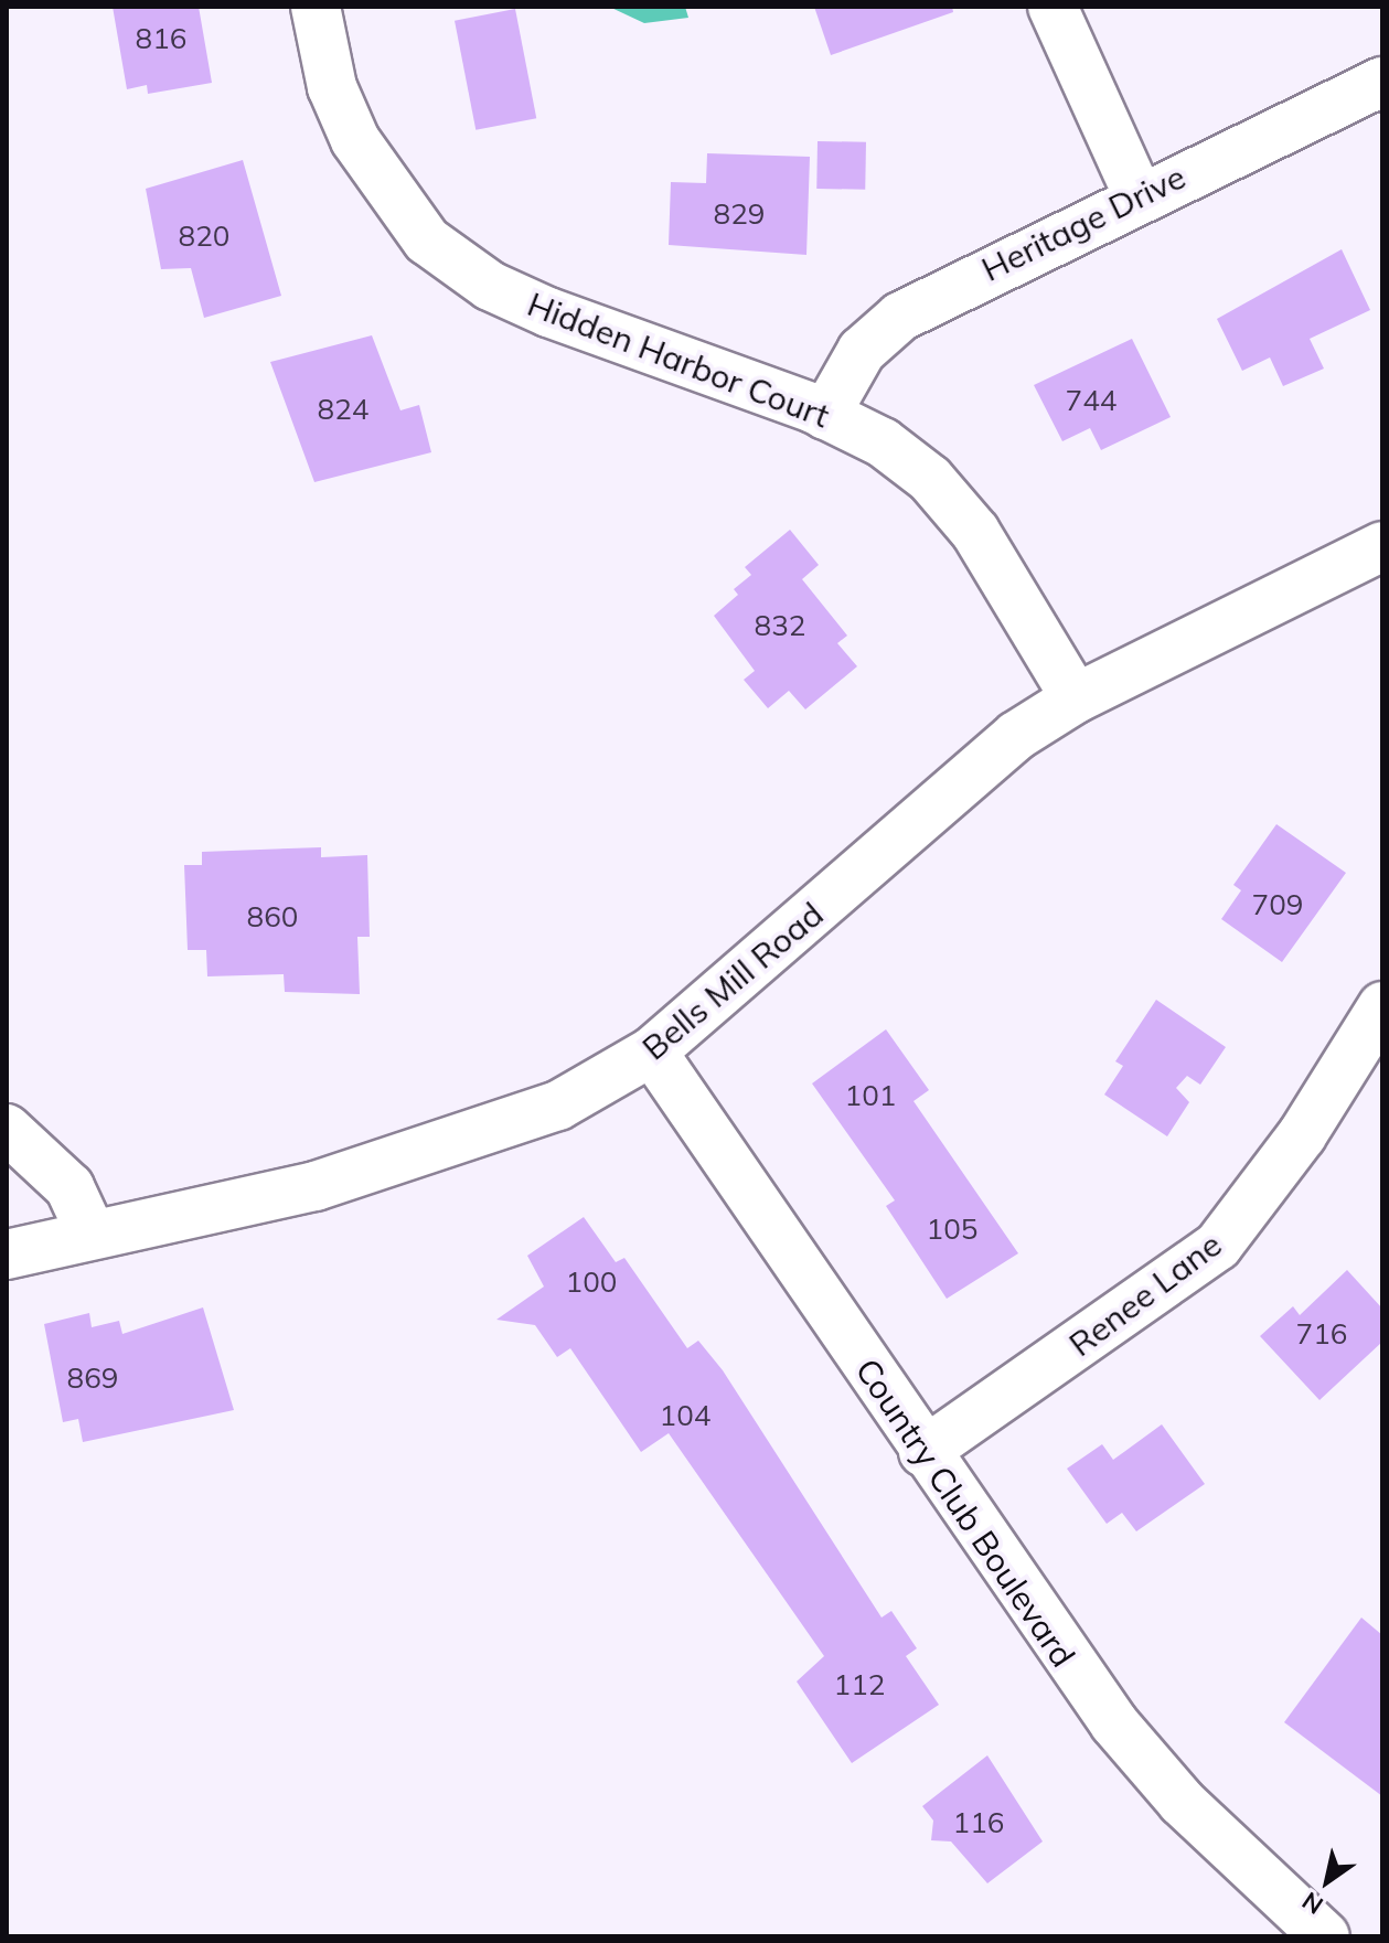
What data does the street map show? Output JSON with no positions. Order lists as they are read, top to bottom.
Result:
{
  "streets": {
    "street": [
      "Heritage Drive",
      "Hidden Harbor Court",
      "Bells Mill Road",
      "Renee Lane",
      "Country Club Boulevard"
    ]
  },
  "crossings": [
    ["Heritage Drive", "Hidden Harbor Court"],
    ["Hidden Harbor Court", "Bells Mill Road"],
    ["Bells Mill Road", "Country Club Boulevard"],
    ["Renee Lane", "Country Club Boulevard"]
  ],
  "house_numbers": [
    "816",
    "829",
    "820",
    "744",
    "824",
    "832",
    "709",
    "860",
    "101",
    "105",
    "100",
    "716",
    "869",
    "104",
    "112",
    "116"
  ],
  "north": "bottom left"
}
